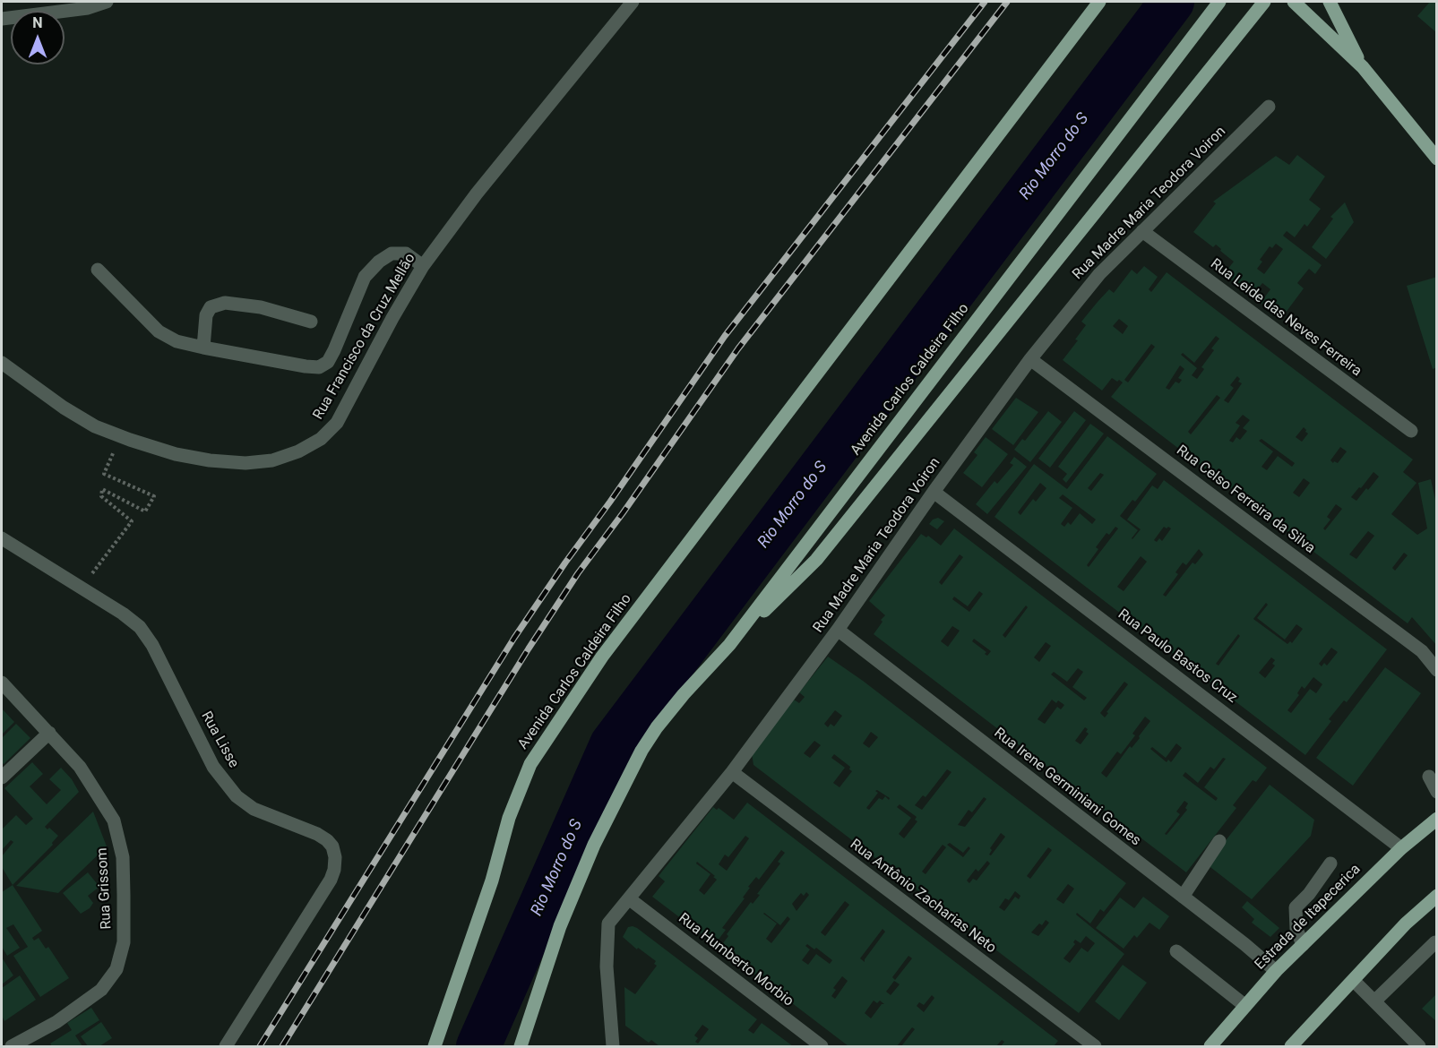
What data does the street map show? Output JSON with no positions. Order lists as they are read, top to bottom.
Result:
{
  "streets": {
    "main road": ["Avenida Carlos Caldeira Filho", "Estrada de Itapecerica"],
    "street": [
      "Rua Madre Maria Teodora Voiron",
      "Rua Leide das Neves Ferreira",
      "Rua Francisco da Cruz Mellão",
      "Rua Celso Ferreira da Silva",
      "Rua Paulo Bastos Cruz",
      "Rua Lisse",
      "Rua Irene Germiniani Gomes",
      "Rua Grissom",
      "Rua Antônio Zacharias Neto",
      "Rua Humberto Morbio"
    ]
  },
  "crossings": [
    ["Rua Madre Maria Teodora Voiron", "Rua Leide das Neves Ferreira"],
    ["Rua Madre Maria Teodora Voiron", "Rua Celso Ferreira da Silva"],
    ["Rua Madre Maria Teodora Voiron", "Rua Paulo Bastos Cruz"],
    ["Rua Madre Maria Teodora Voiron", "Rua Irene Germiniani Gomes"],
    ["Rua Madre Maria Teodora Voiron", "Rua Antônio Zacharias Neto"],
    ["Rua Madre Maria Teodora Voiron", "Rua Humberto Morbio"],
    ["Rua Paulo Bastos Cruz", "Estrada de Itapecerica"],
    ["Rua Irene Germiniani Gomes", "Estrada de Itapecerica"]
  ],
  "water": ["Rio Morro do S"],
  "north": "top"
}
